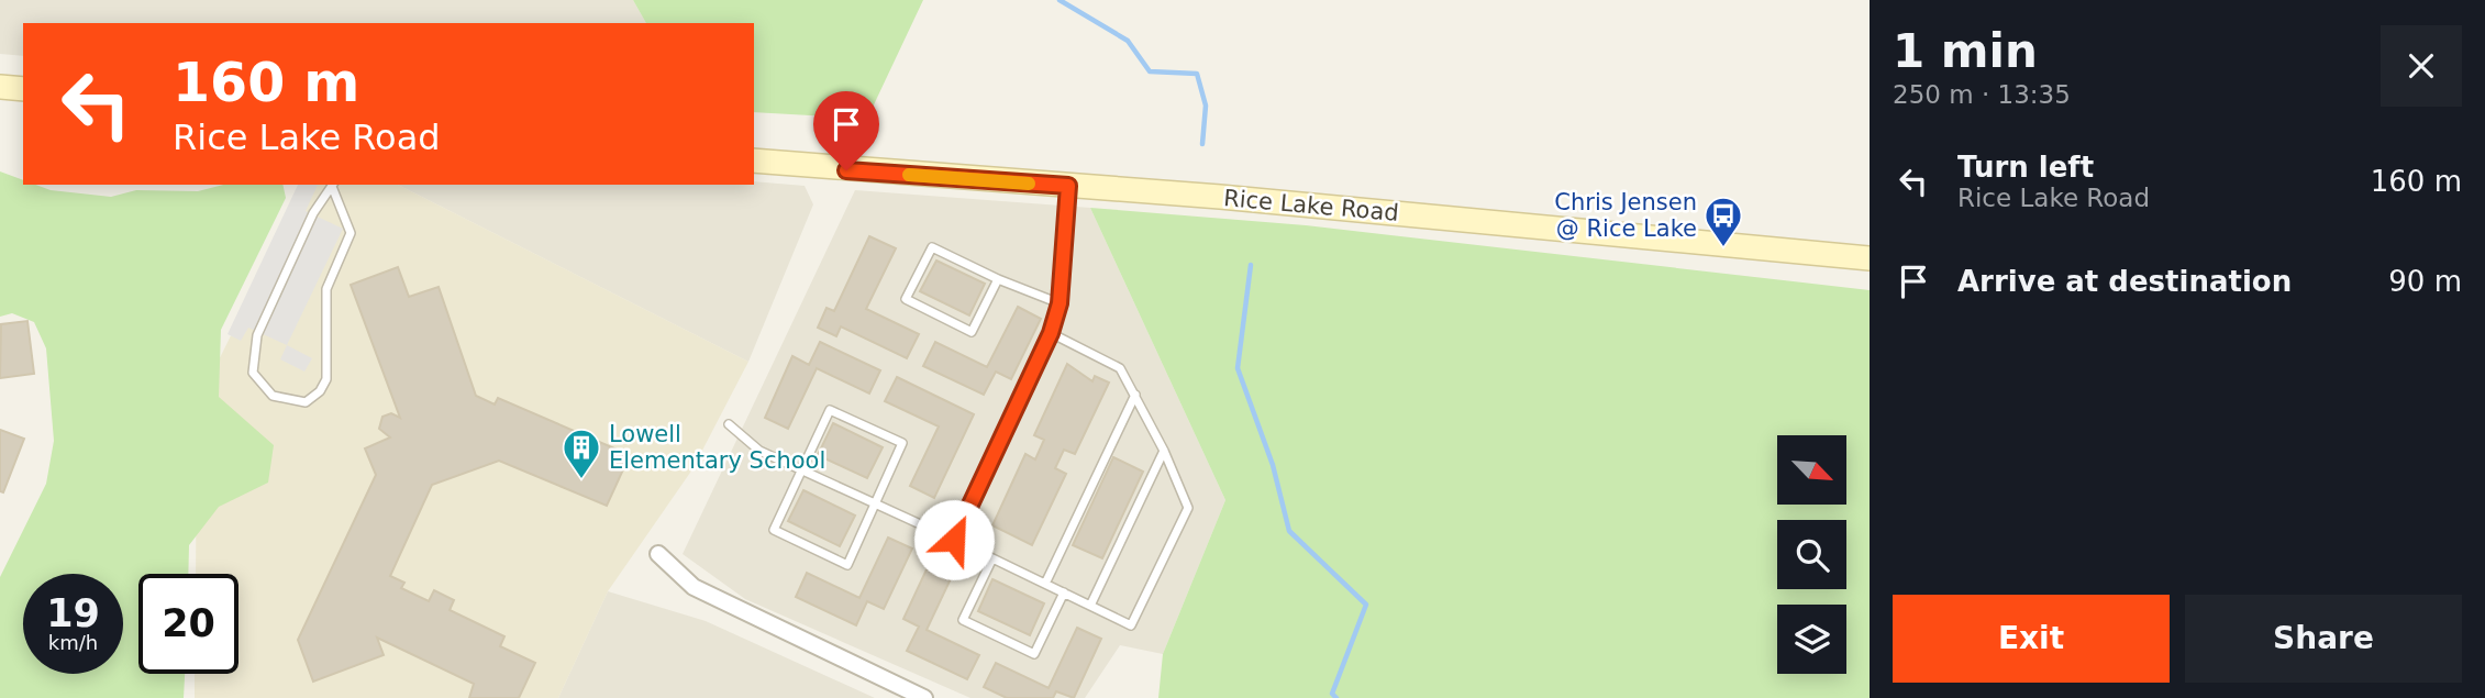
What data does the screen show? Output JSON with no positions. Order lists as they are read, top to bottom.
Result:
{
  "streets": {
    "main road": ["Rice Lake Road"]
  },
  "places": {
    "bus stop": ["Chris Jensen @ Rice Lake"],
    "building": ["Lowell Elementary School"]
  },
  "north": "bottom right",
  "page": {
    "heading": ["1 min", "250 m · 13:35"],
    "turn": ["160 m", "Rice Lake Road"],
    "list": [
      {
        "name": "Turn left",
        "note": "Rice Lake Road",
        "value": "160 m"
      },
      {
        "name": "Arrive at destination",
        "value": "90 m"
      }
    ],
    "speed": "19 km/h",
    "limit": "20",
    "buttons": ["Exit", "Share"]
  }
}
